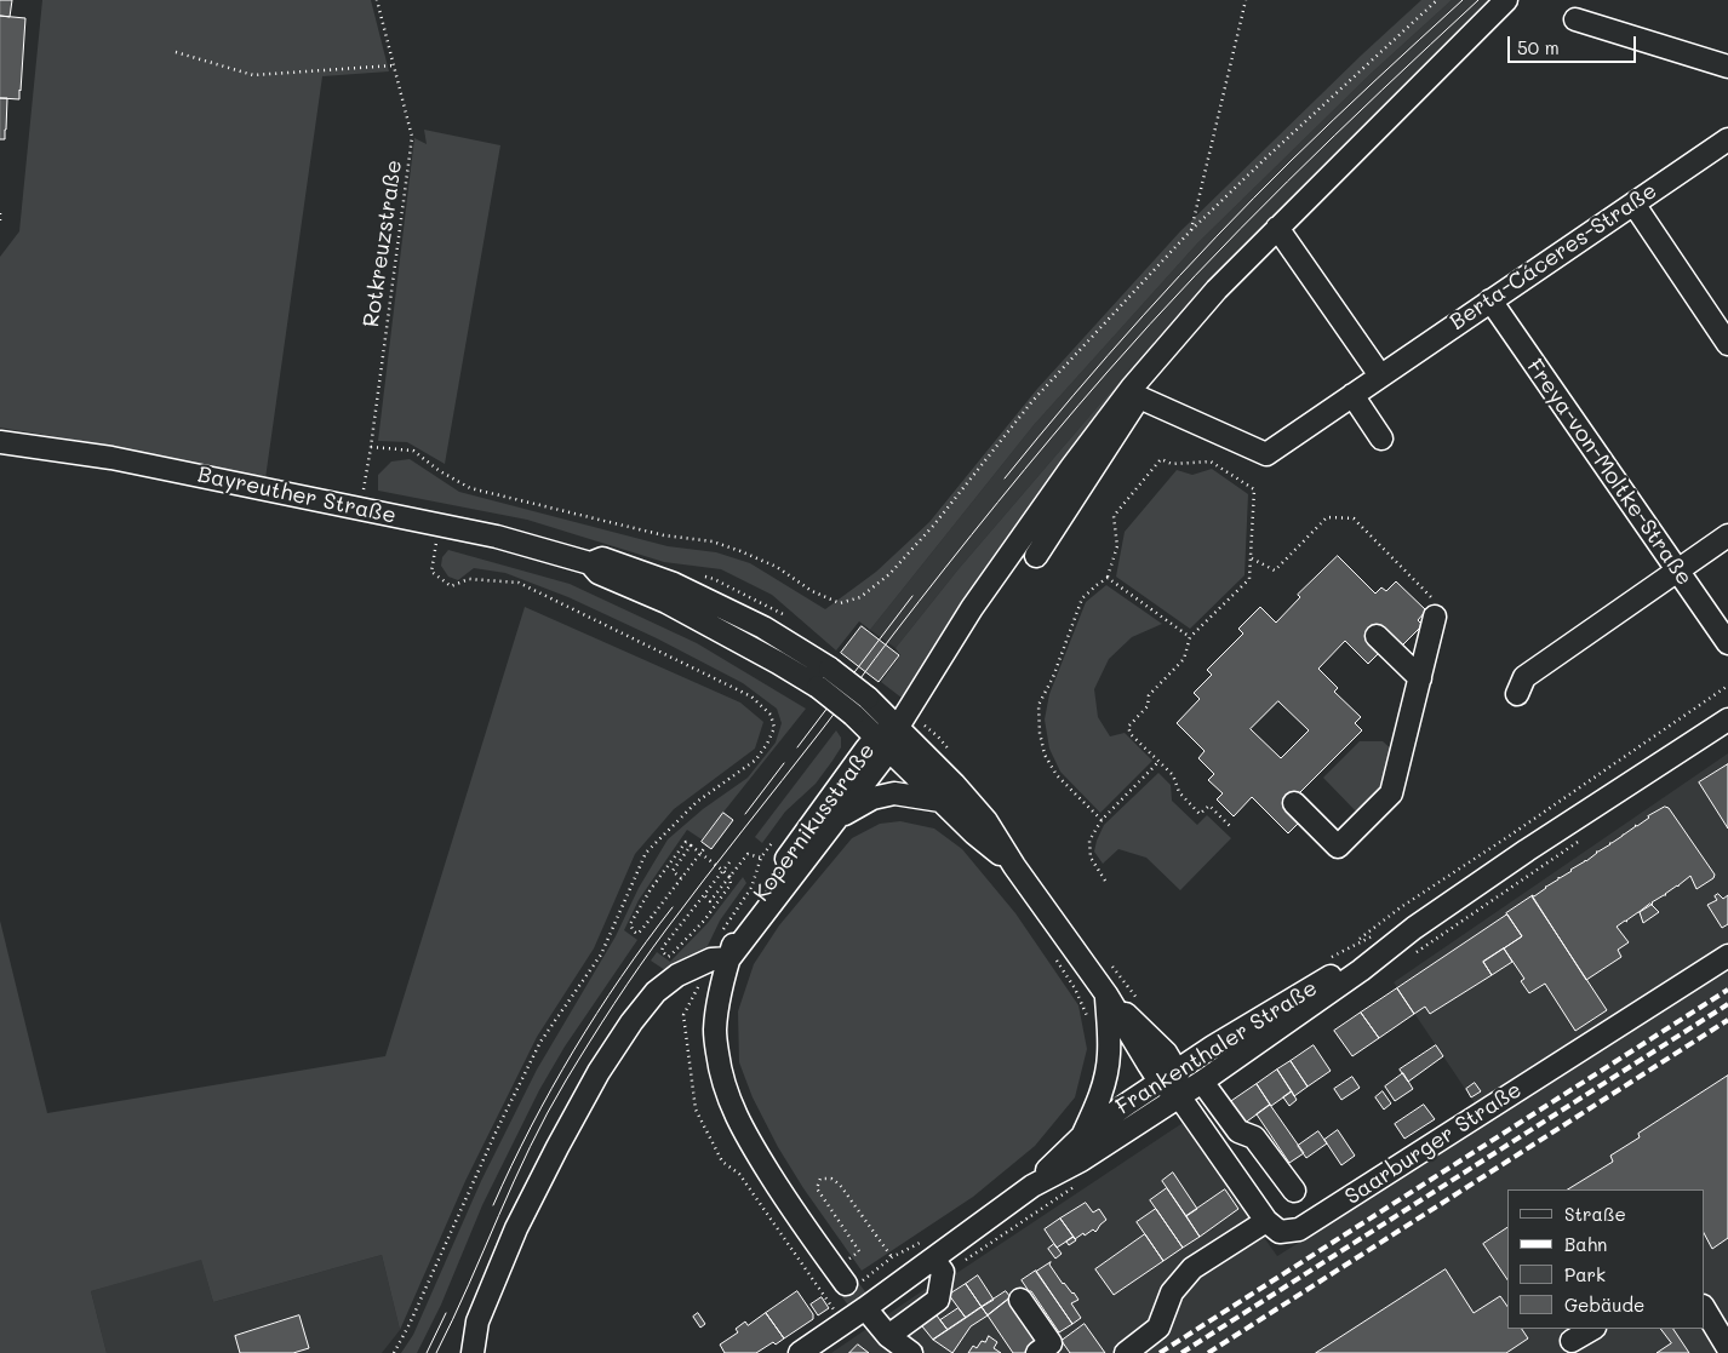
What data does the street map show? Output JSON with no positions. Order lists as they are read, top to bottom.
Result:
{
  "streets": {
    "street": [
      "Berta-Cáceres-Straße",
      "Freya-von-Moltke-Straße",
      "Bayreuther Straße",
      "Kopernikusstraße",
      "Frankenthaler Straße",
      "Saarburger Straße"
    ],
    "path": ["Rotkreuzstraße"]
  },
  "crossings": [
    ["Berta-Cáceres-Straße", "Freya-von-Moltke-Straße"],
    ["Bayreuther Straße", "Kopernikusstraße"],
    ["Bayreuther Straße", "Frankenthaler Straße"]
  ],
  "legend": [
    "Straße",
    "Bahn",
    "Park",
    "Gebäude"
  ],
  "scale_bar": "50 m"
}
